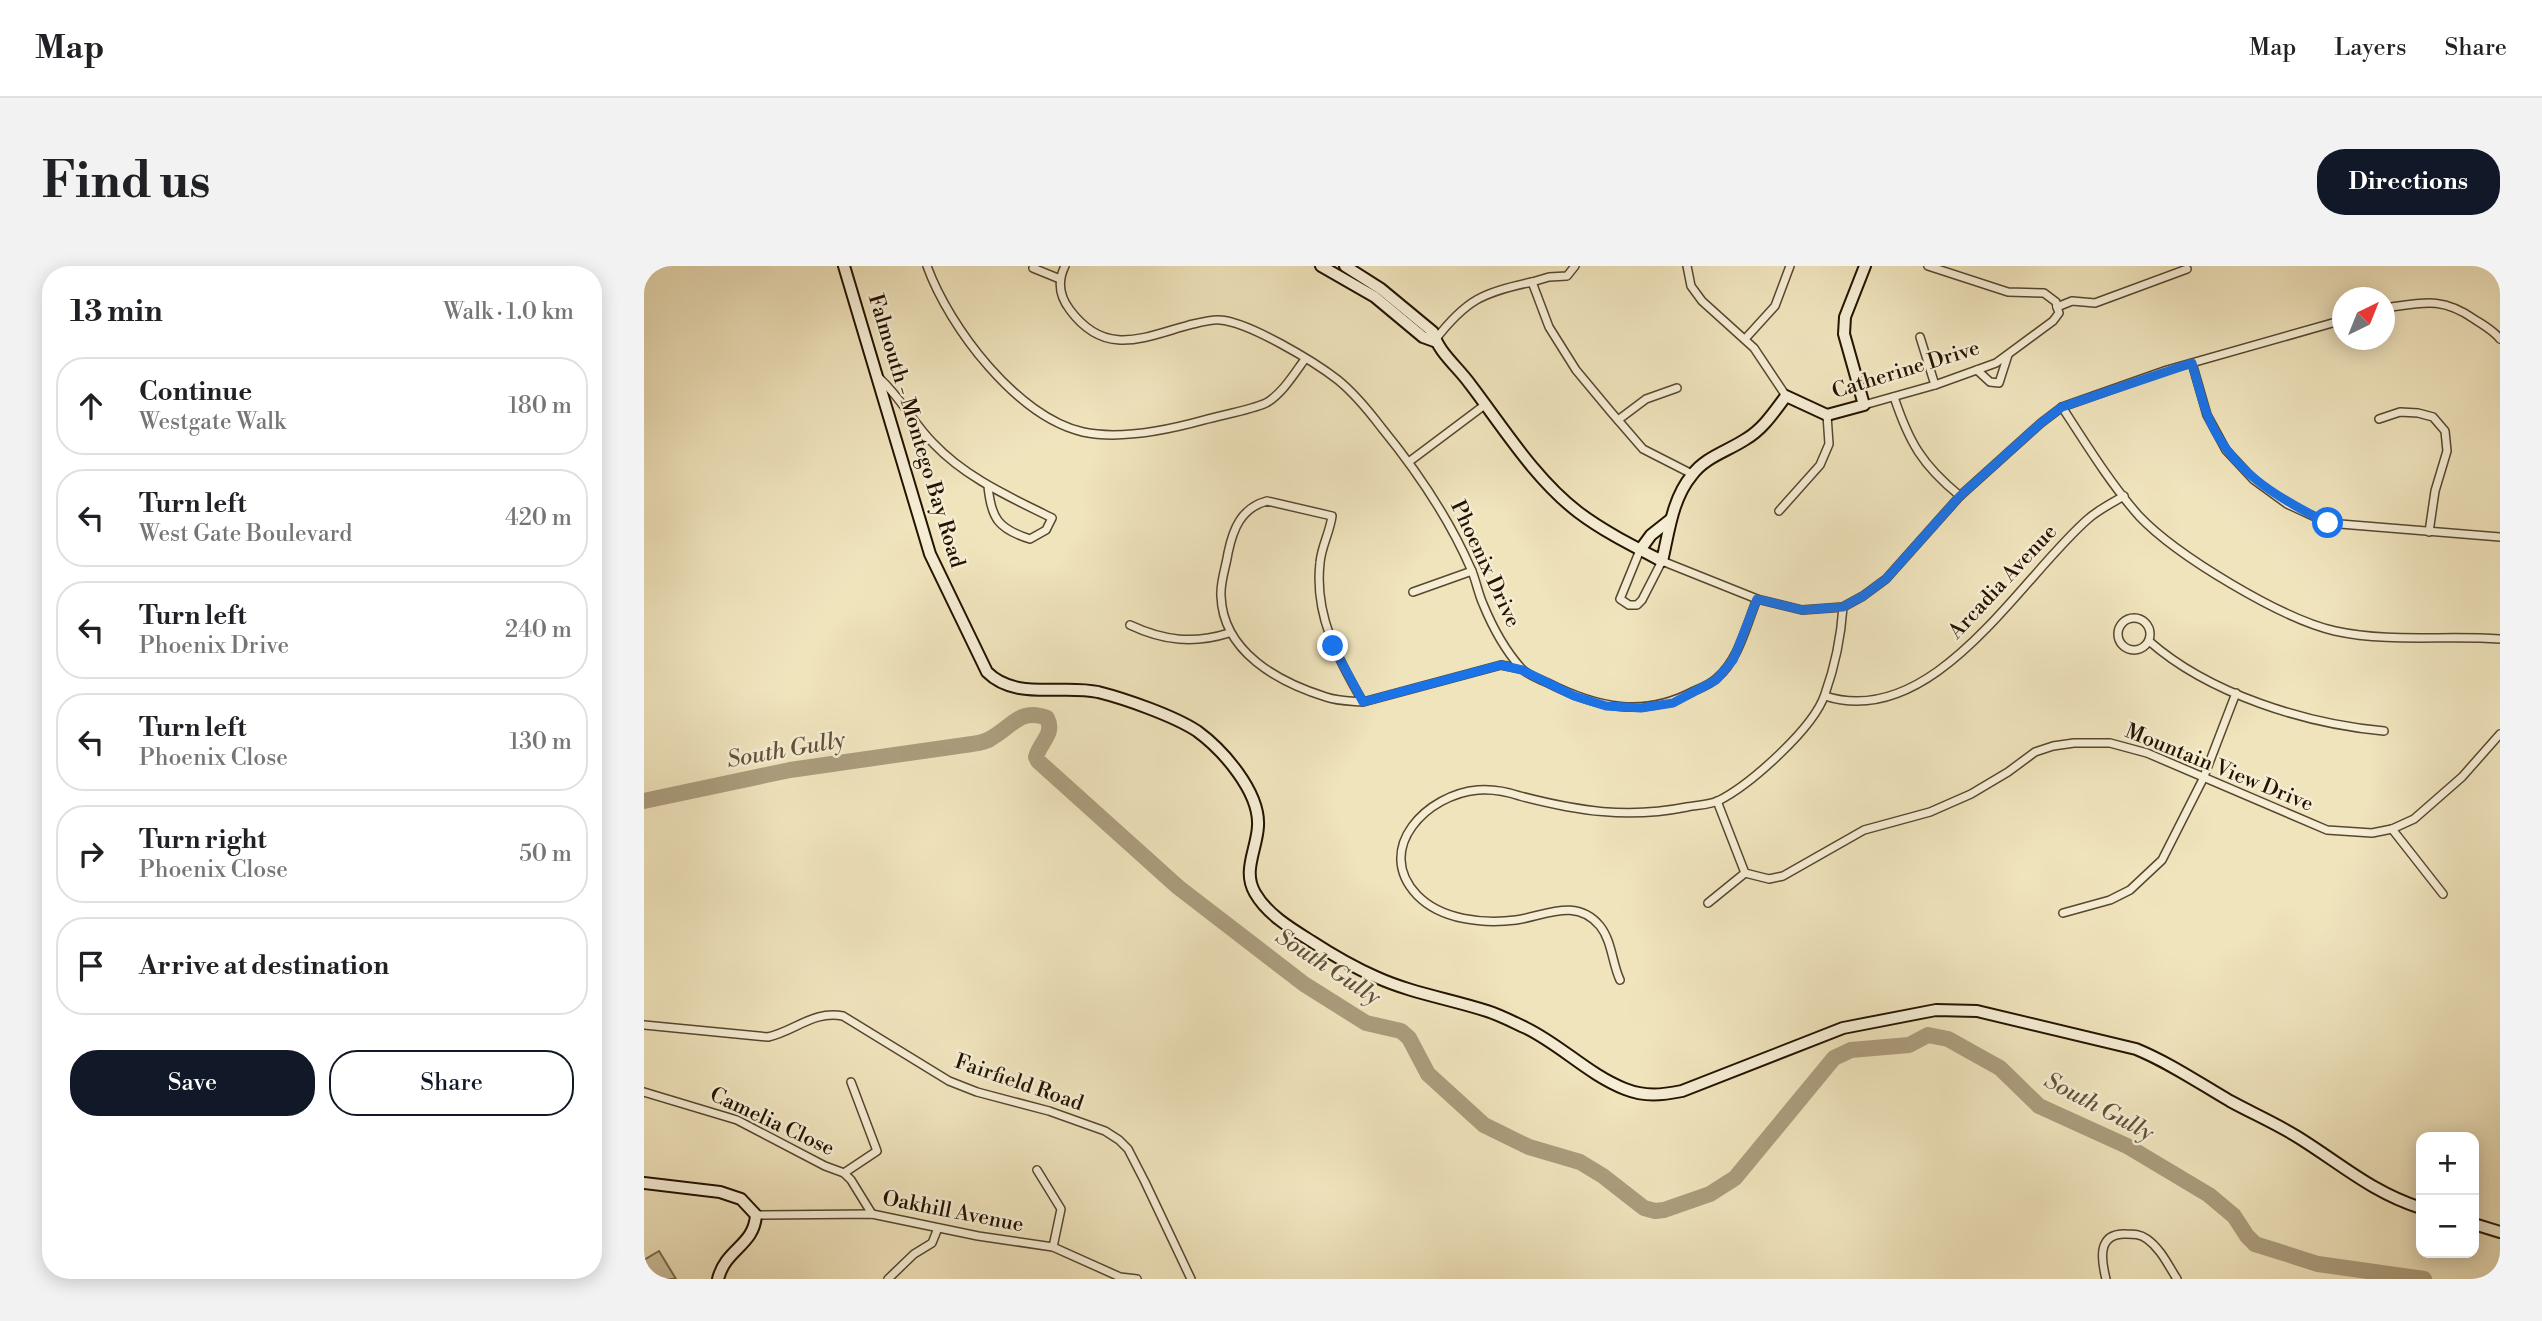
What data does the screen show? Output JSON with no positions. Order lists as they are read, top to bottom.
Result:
{
  "streets": {
    "main road": ["Catherine Drive", "Falmouth - Montego Bay Road"],
    "street": [
      "Phoenix Drive",
      "Arcadia Avenue",
      "Mountain View Drive",
      "Fairfield Road",
      "Camelia Close",
      "Oakhill Avenue"
    ]
  },
  "crossings": [
    ["Camelia Close", "Oakhill Avenue"]
  ],
  "water": ["South Gully"],
  "north": "top right",
  "page": {
    "header": "Map",
    "nav": ["Map", "Layers", "Share"],
    "buttons": [
      "Directions",
      ["Save", "Share"]
    ],
    "title": "Find us",
    "heading": ["13 min", "Walk · 1.0 km"],
    "list": [
      ["Continue", "Westgate Walk", "180 m"],
      ["Turn left", "West Gate Boulevard", "420 m"],
      ["Turn left", "Phoenix Drive", "240 m"],
      ["Turn left", "Phoenix Close", "130 m"],
      ["Turn right", "Phoenix Close", "50 m"],
      "Arrive at destination"
    ],
    "map_buttons": ["+", "−"]
  }
}
